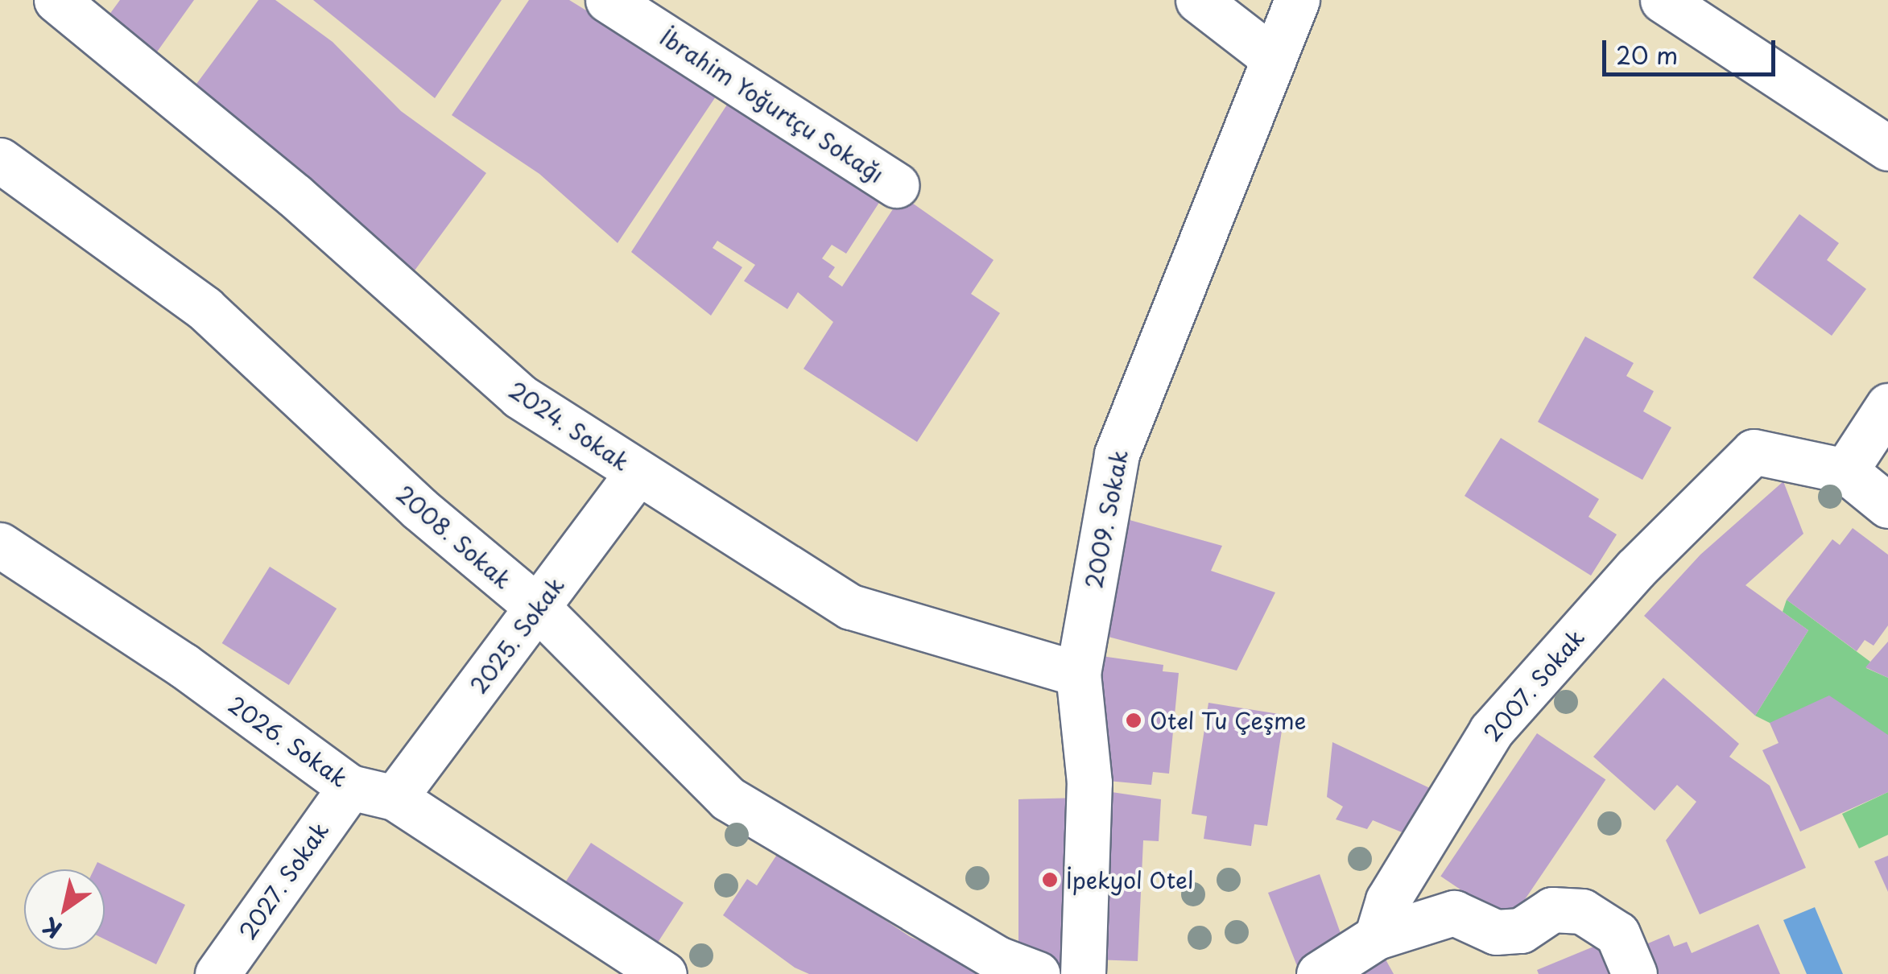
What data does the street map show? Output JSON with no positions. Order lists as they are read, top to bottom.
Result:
{
  "streets": {
    "street": [
      "İbrahim Yoğurtçu Sokağı",
      "2024. Sokak",
      "2009. Sokak",
      "2008. Sokak",
      "2025. Sokak",
      "2007. Sokak",
      "2026. Sokak",
      "2027. Sokak"
    ]
  },
  "crossings": [
    ["2024. Sokak", "2009. Sokak"],
    ["2024. Sokak", "2025. Sokak"],
    ["2008. Sokak", "2025. Sokak"],
    ["2025. Sokak", "2026. Sokak"],
    ["2026. Sokak", "2027. Sokak"]
  ],
  "places": ["Otel Tu Çeşme", "İpekyol Otel"],
  "scale_bar": "20 m",
  "north": "bottom left"
}
